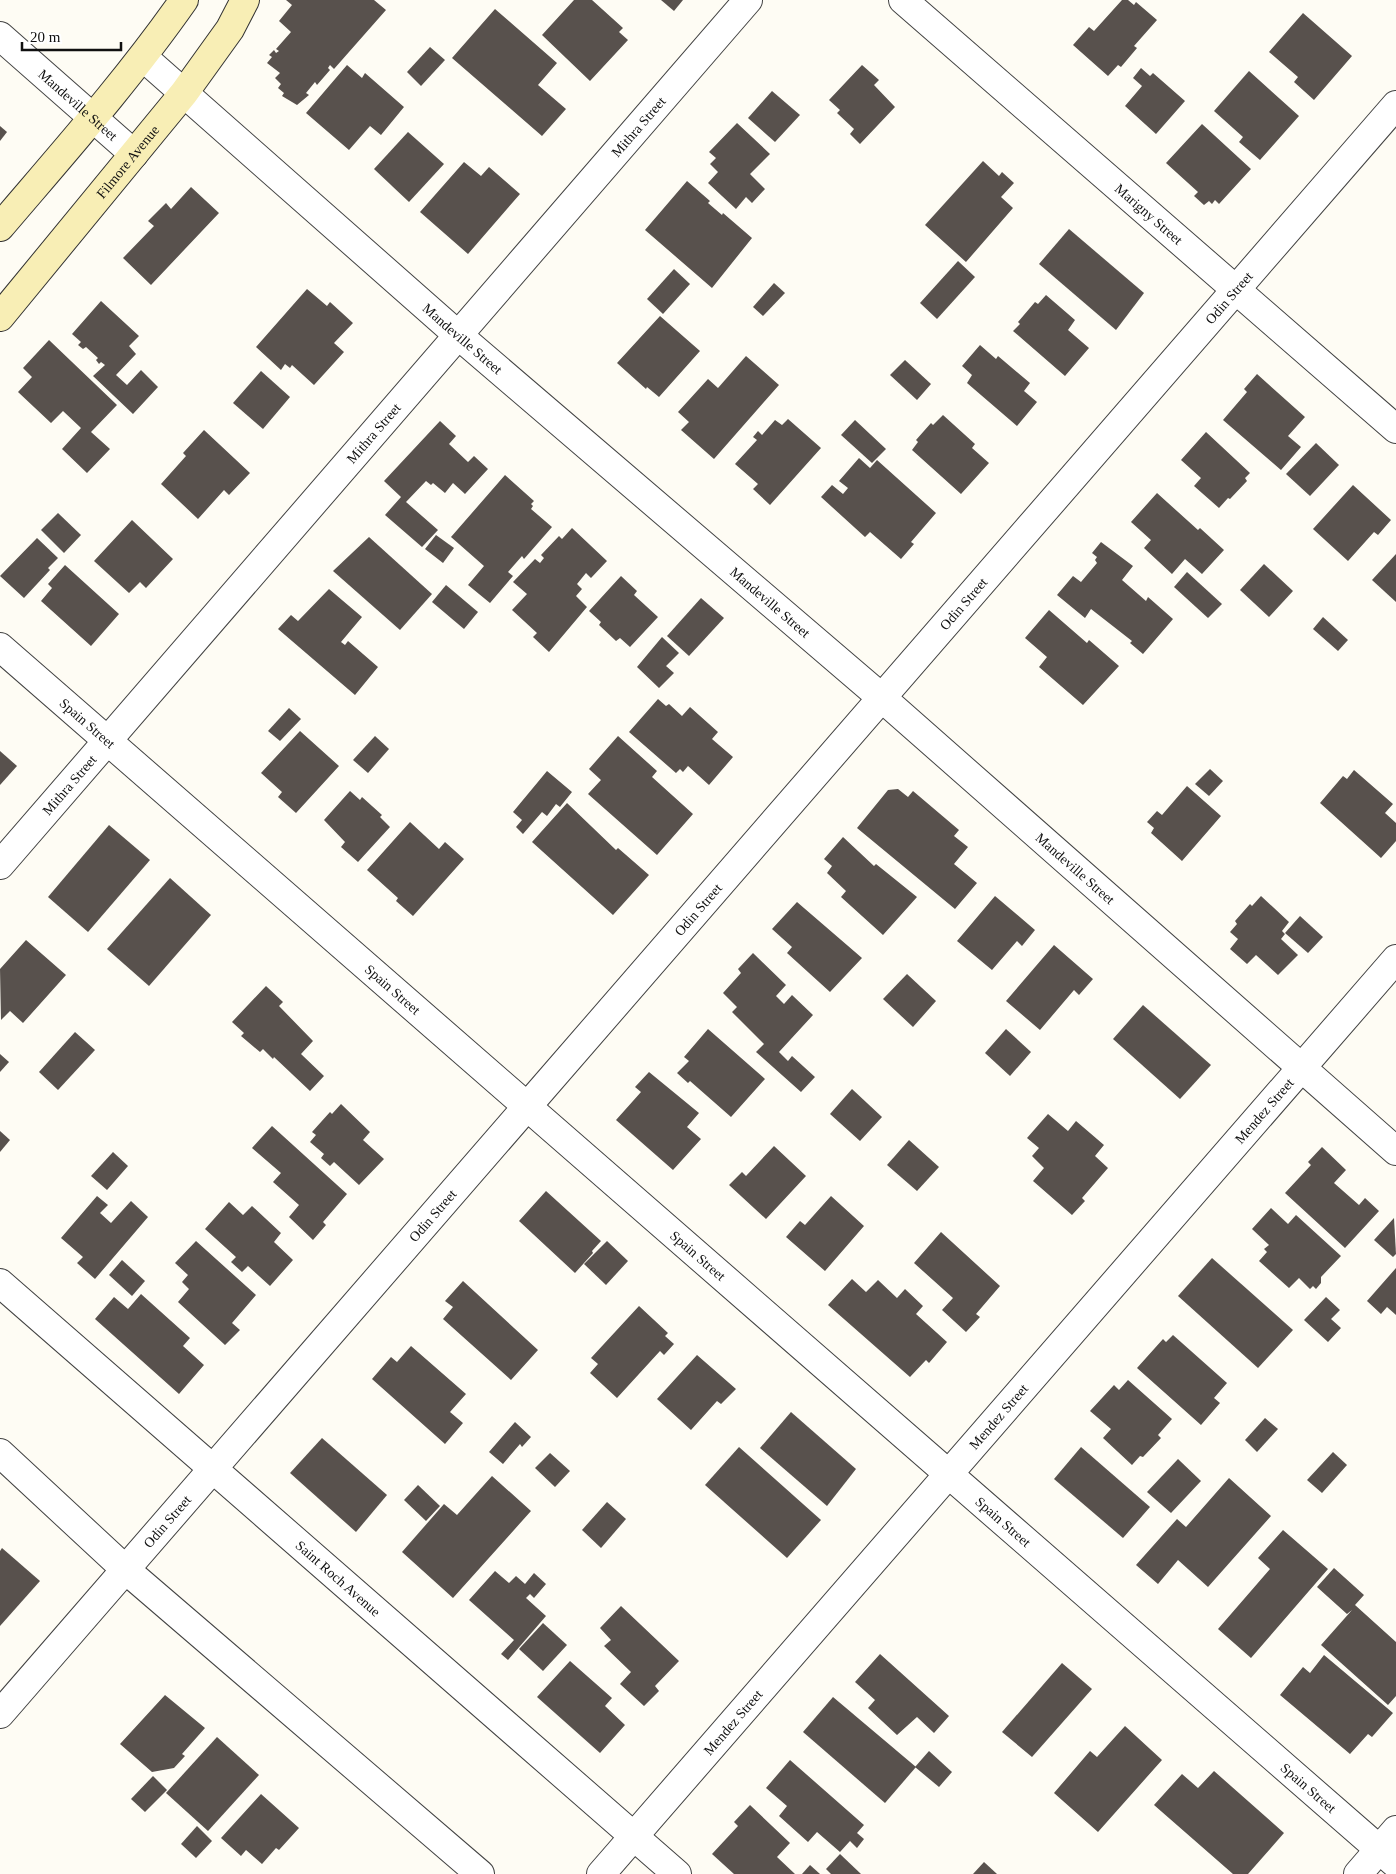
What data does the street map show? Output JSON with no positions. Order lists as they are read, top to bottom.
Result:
{
  "streets": {
    "street": [
      "Mandeville Street",
      "Mithra Street",
      "Filmore Avenue",
      "Marigny Street",
      "Odin Street",
      "Spain Street",
      "Mendez Street",
      "Saint Roch Avenue"
    ]
  },
  "crossings": [
    ["Mandeville Street", "Mithra Street"],
    ["Mandeville Street", "Filmore Avenue"],
    ["Mandeville Street", "Odin Street"],
    ["Mandeville Street", "Mendez Street"],
    ["Mithra Street", "Spain Street"],
    ["Marigny Street", "Odin Street"],
    ["Odin Street", "Spain Street"],
    ["Odin Street", "Saint Roch Avenue"],
    ["Spain Street", "Mendez Street"],
    ["Mendez Street", "Saint Roch Avenue"]
  ],
  "scale_bar": "20 m"
}
